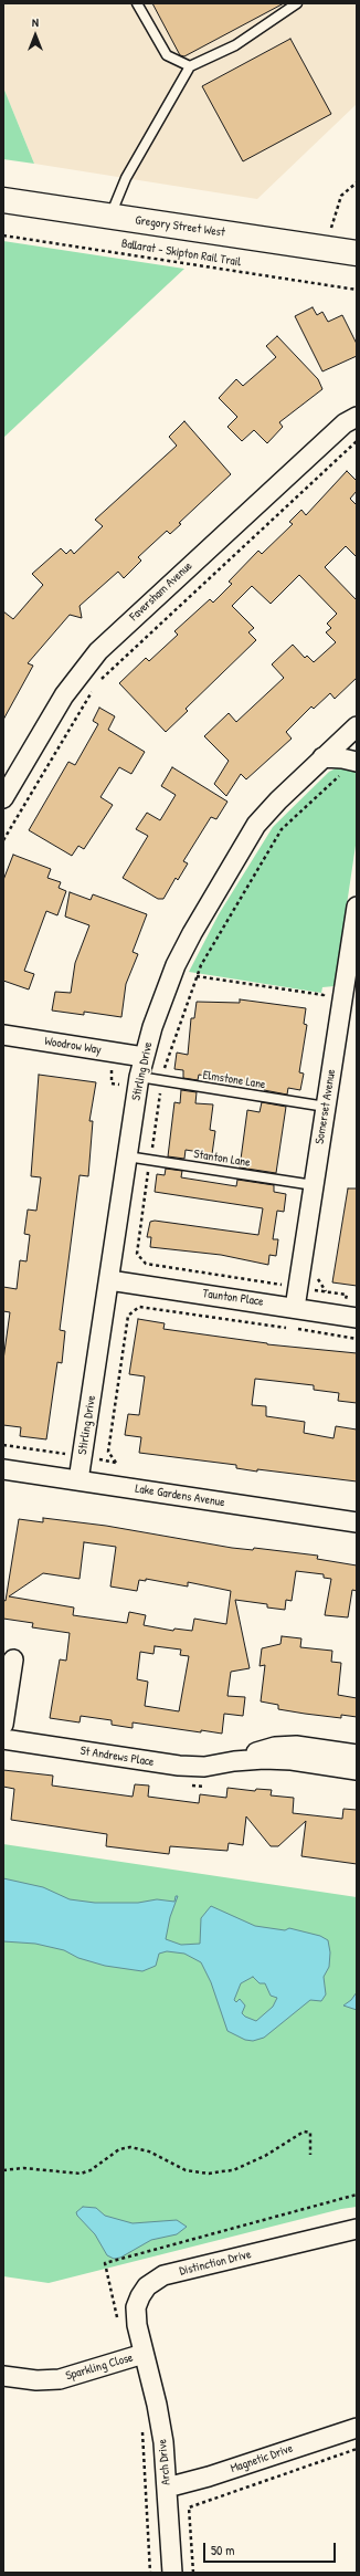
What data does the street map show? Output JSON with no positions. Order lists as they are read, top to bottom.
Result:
{
  "streets": {
    "main road": ["Gregory Street West"],
    "street": [
      "Faversham Avenue",
      "Woodrow Way",
      "Stirling Drive",
      "Somerset Avenue",
      "Taunton Place",
      "Lake Gardens Avenue",
      "St Andrews Place",
      "Distinction Drive",
      "Sparkling Close",
      "Magnetic Drive",
      "Arch Drive"
    ],
    "lane": ["Elmstone Lane", "Stanton Lane"],
    "path": ["Ballarat - Skipton Rail Trail"]
  },
  "crossings": [
    ["Woodrow Way", "Stirling Drive"],
    ["Stirling Drive", "Elmstone Lane"],
    ["Stirling Drive", "Stanton Lane"],
    ["Stirling Drive", "Taunton Place"],
    ["Stirling Drive", "Lake Gardens Avenue"],
    ["Elmstone Lane", "Somerset Avenue"],
    ["Somerset Avenue", "Stanton Lane"],
    ["Somerset Avenue", "Taunton Place"],
    ["Distinction Drive", "Sparkling Close"],
    ["Distinction Drive", "Arch Drive"],
    ["Sparkling Close", "Arch Drive"],
    ["Magnetic Drive", "Arch Drive"]
  ],
  "scale_bar": "50 m",
  "north": "top"
}
